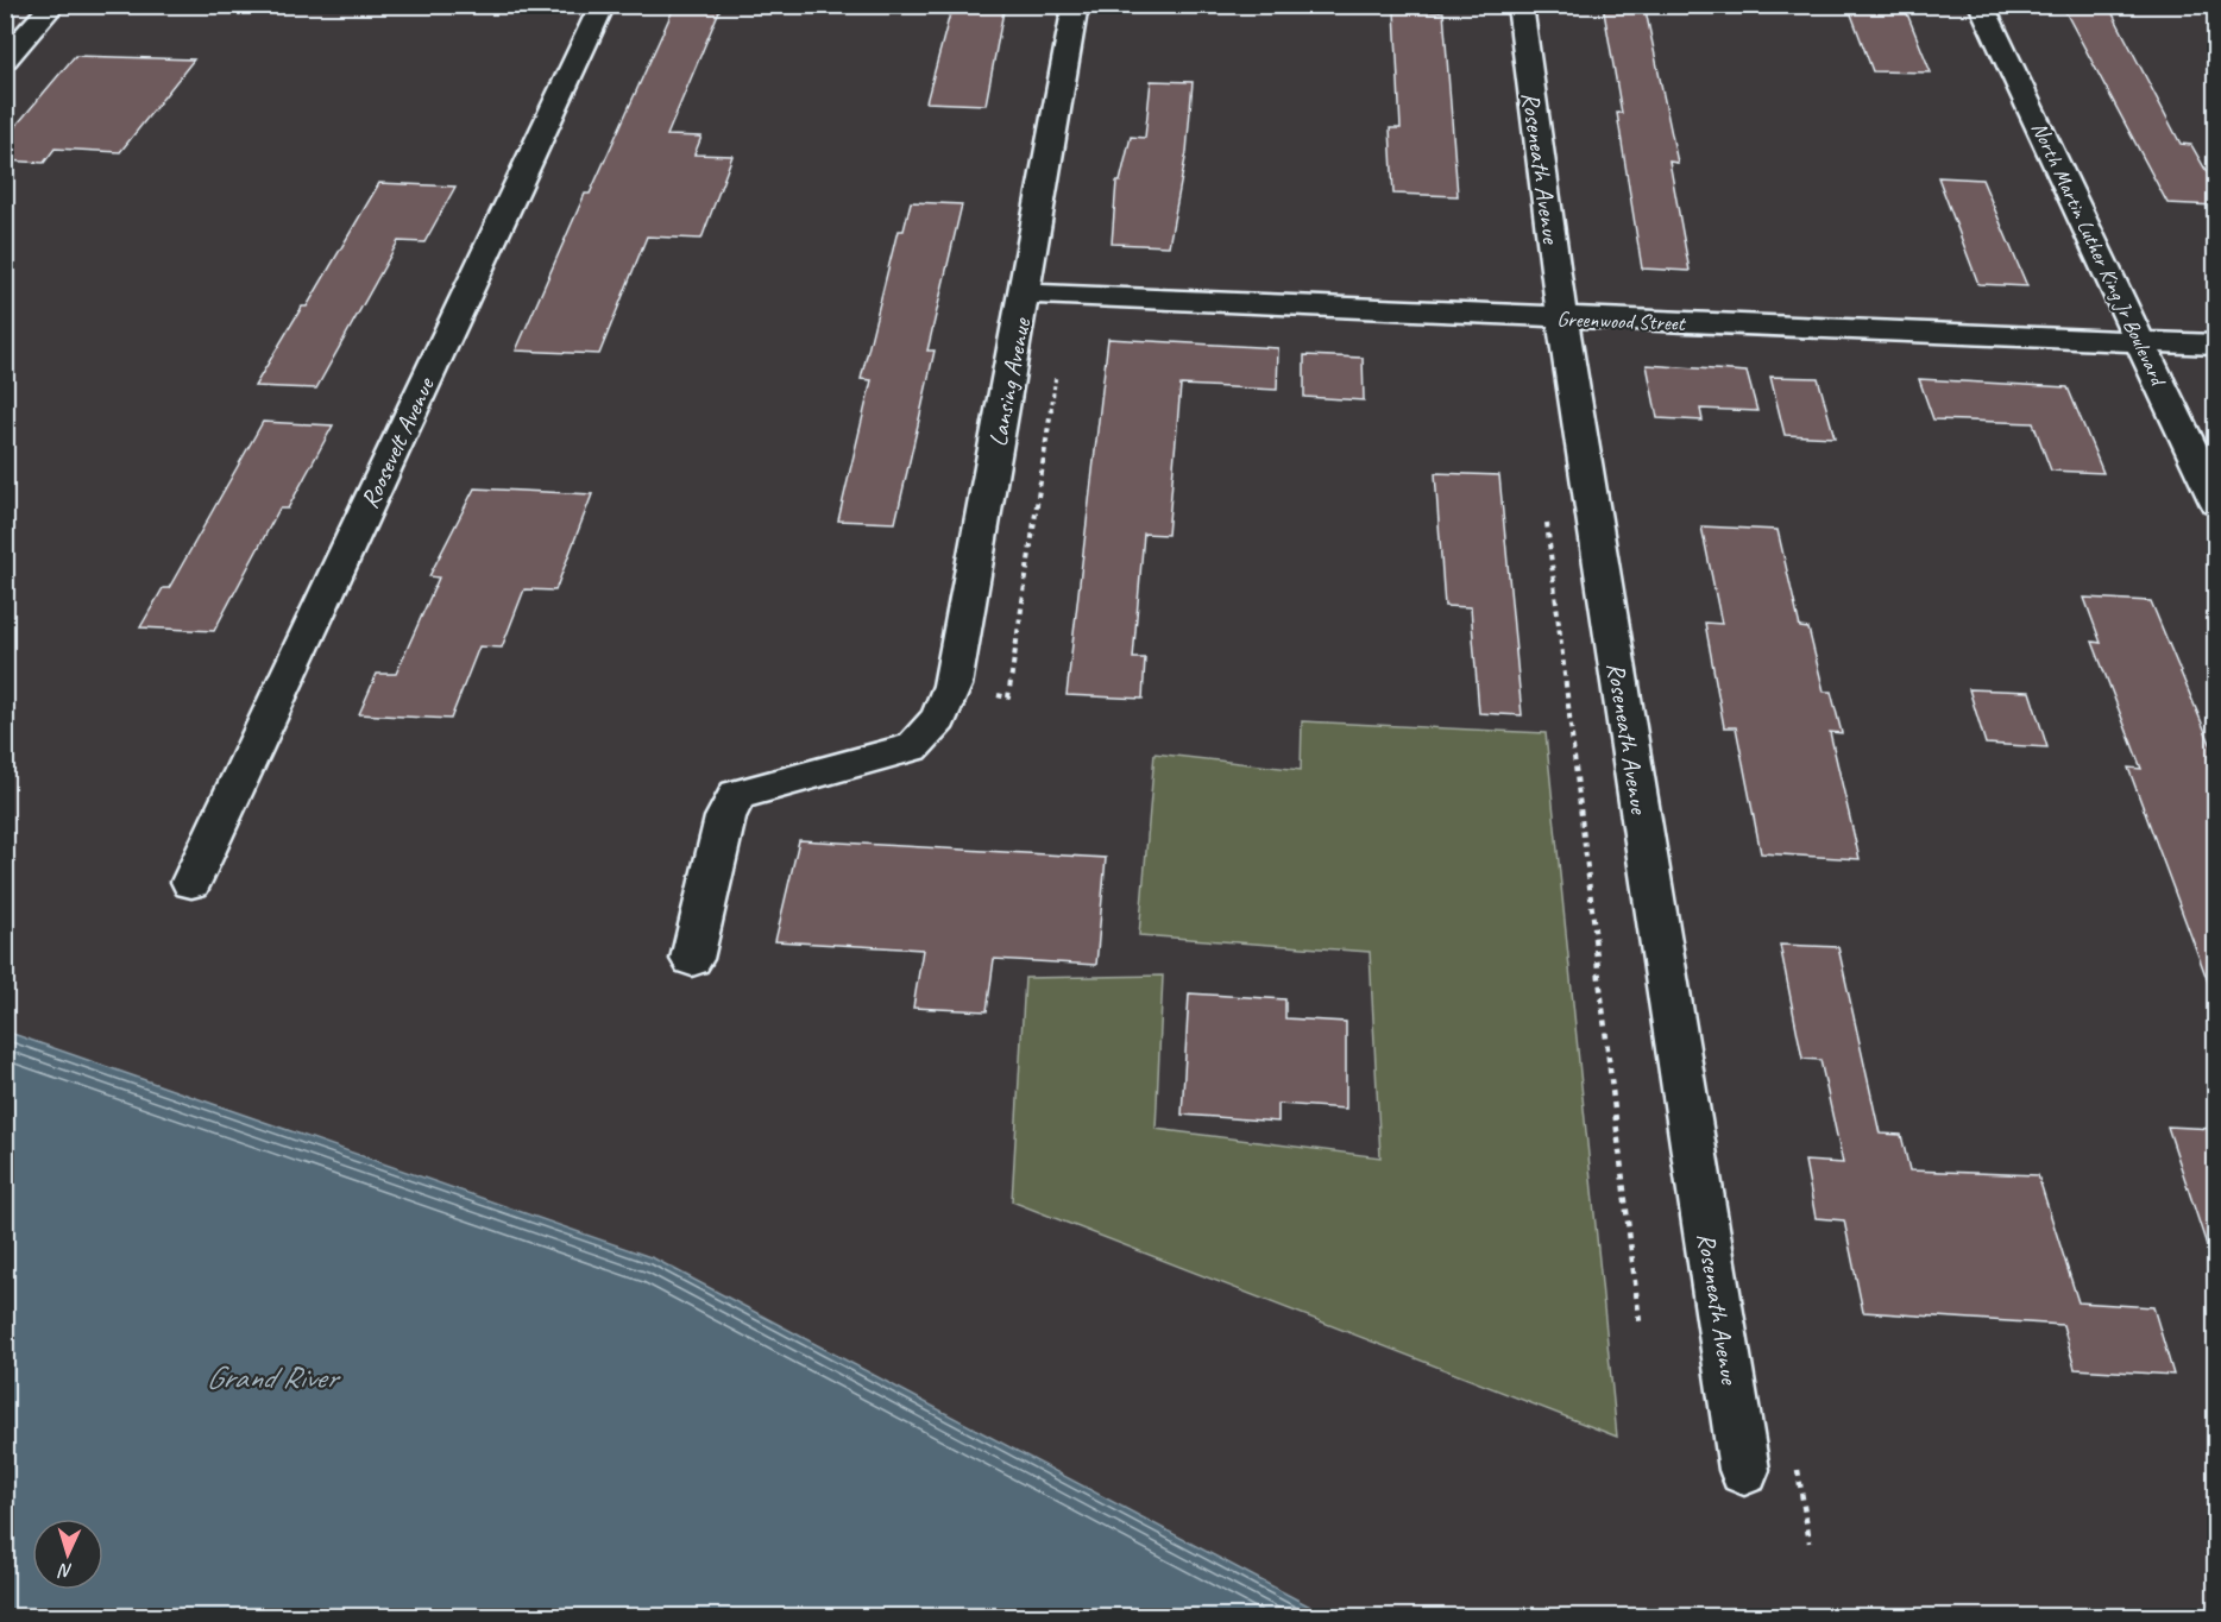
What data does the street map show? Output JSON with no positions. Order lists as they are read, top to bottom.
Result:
{
  "streets": {
    "street": [
      "Roseneath Avenue",
      "North Martin Luther King Jr Boulevard",
      "Greenwood Street",
      "Lansing Avenue",
      "Roosevelt Avenue"
    ]
  },
  "crossings": [
    ["Roseneath Avenue", "Greenwood Street"],
    ["North Martin Luther King Jr Boulevard", "Greenwood Street"],
    ["Greenwood Street", "Lansing Avenue"]
  ],
  "water": ["Grand River"],
  "north": "bottom"
}
